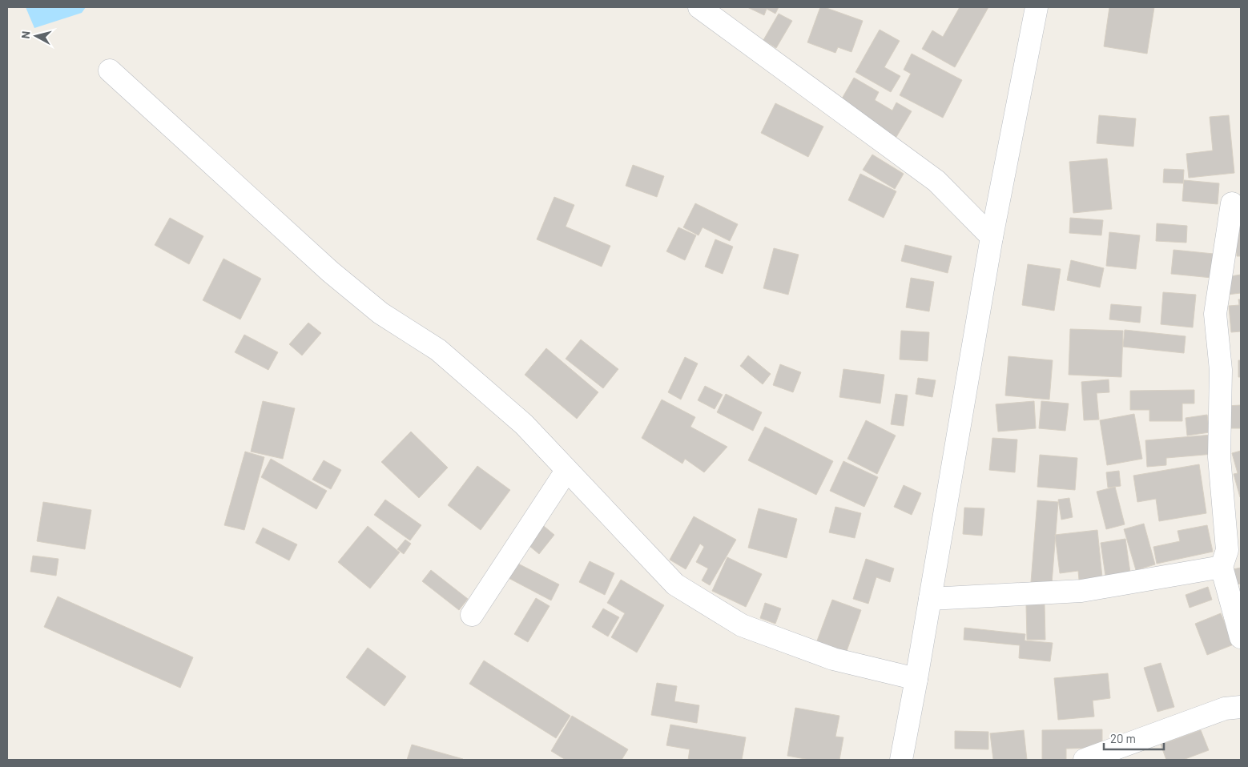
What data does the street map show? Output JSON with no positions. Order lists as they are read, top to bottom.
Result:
{
  "scale_bar": "20 m",
  "north": "left"
}
